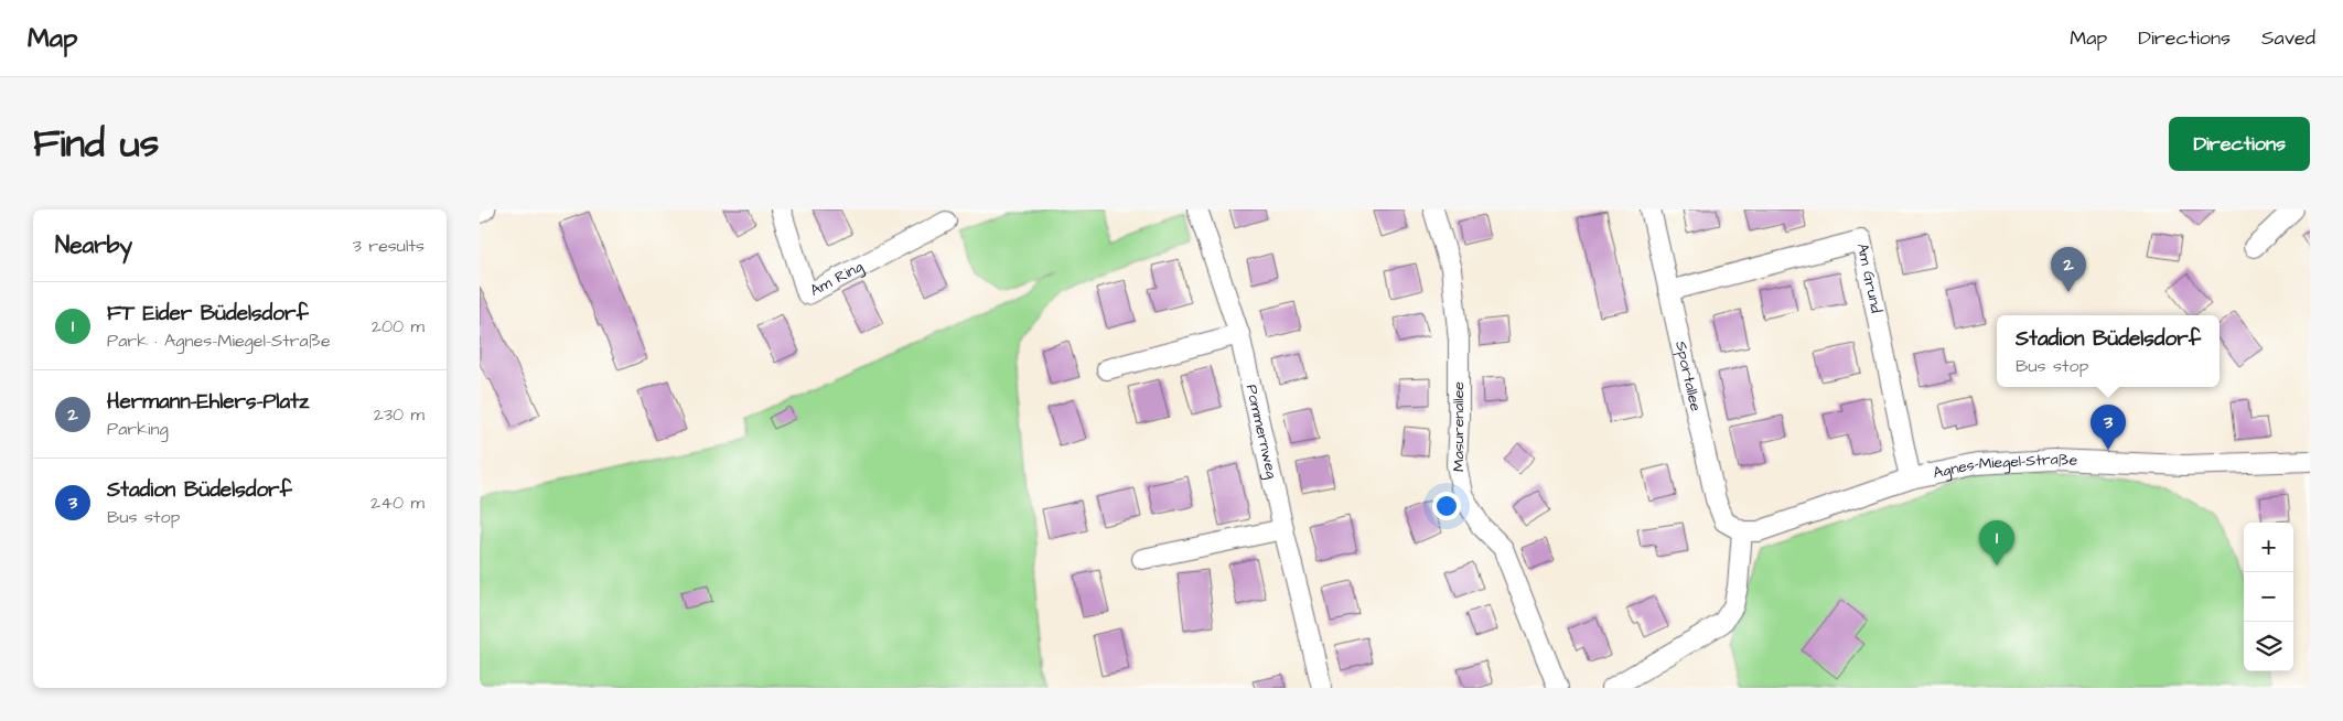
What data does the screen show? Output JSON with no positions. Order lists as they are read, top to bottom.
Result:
{
  "streets": {
    "street": [
      "Am Ring",
      "Am Grund",
      "Sportallee",
      "Masurenallee",
      "Pommernweg",
      "Agnes-Miegel-Straße"
    ]
  },
  "crossings": [
    ["Am Grund", "Sportallee"],
    ["Am Grund", "Agnes-Miegel-Straße"],
    ["Sportallee", "Agnes-Miegel-Straße"]
  ],
  "page": {
    "header": "Map",
    "nav": ["Map", "Directions", "Saved"],
    "title": "Find us",
    "buttons": "Directions",
    "heading": ["Nearby", "3 results"],
    "pins": ["2", "3", "1"],
    "list": [
      {
        "mark": "1",
        "name": "FT Eider Büdelsdorf",
        "note": "Park · Agnes-Miegel-Straße",
        "value": "200 m"
      },
      {
        "mark": "2",
        "name": "Hermann-Ehlers-Platz",
        "note": "Parking",
        "value": "230 m"
      },
      {
        "mark": "3",
        "name": "Stadion Büdelsdorf",
        "note": "Bus stop",
        "value": "240 m"
      }
    ],
    "popup": ["Stadion Büdelsdorf", "Bus stop"],
    "map_buttons": ["+", "−"]
  }
}
